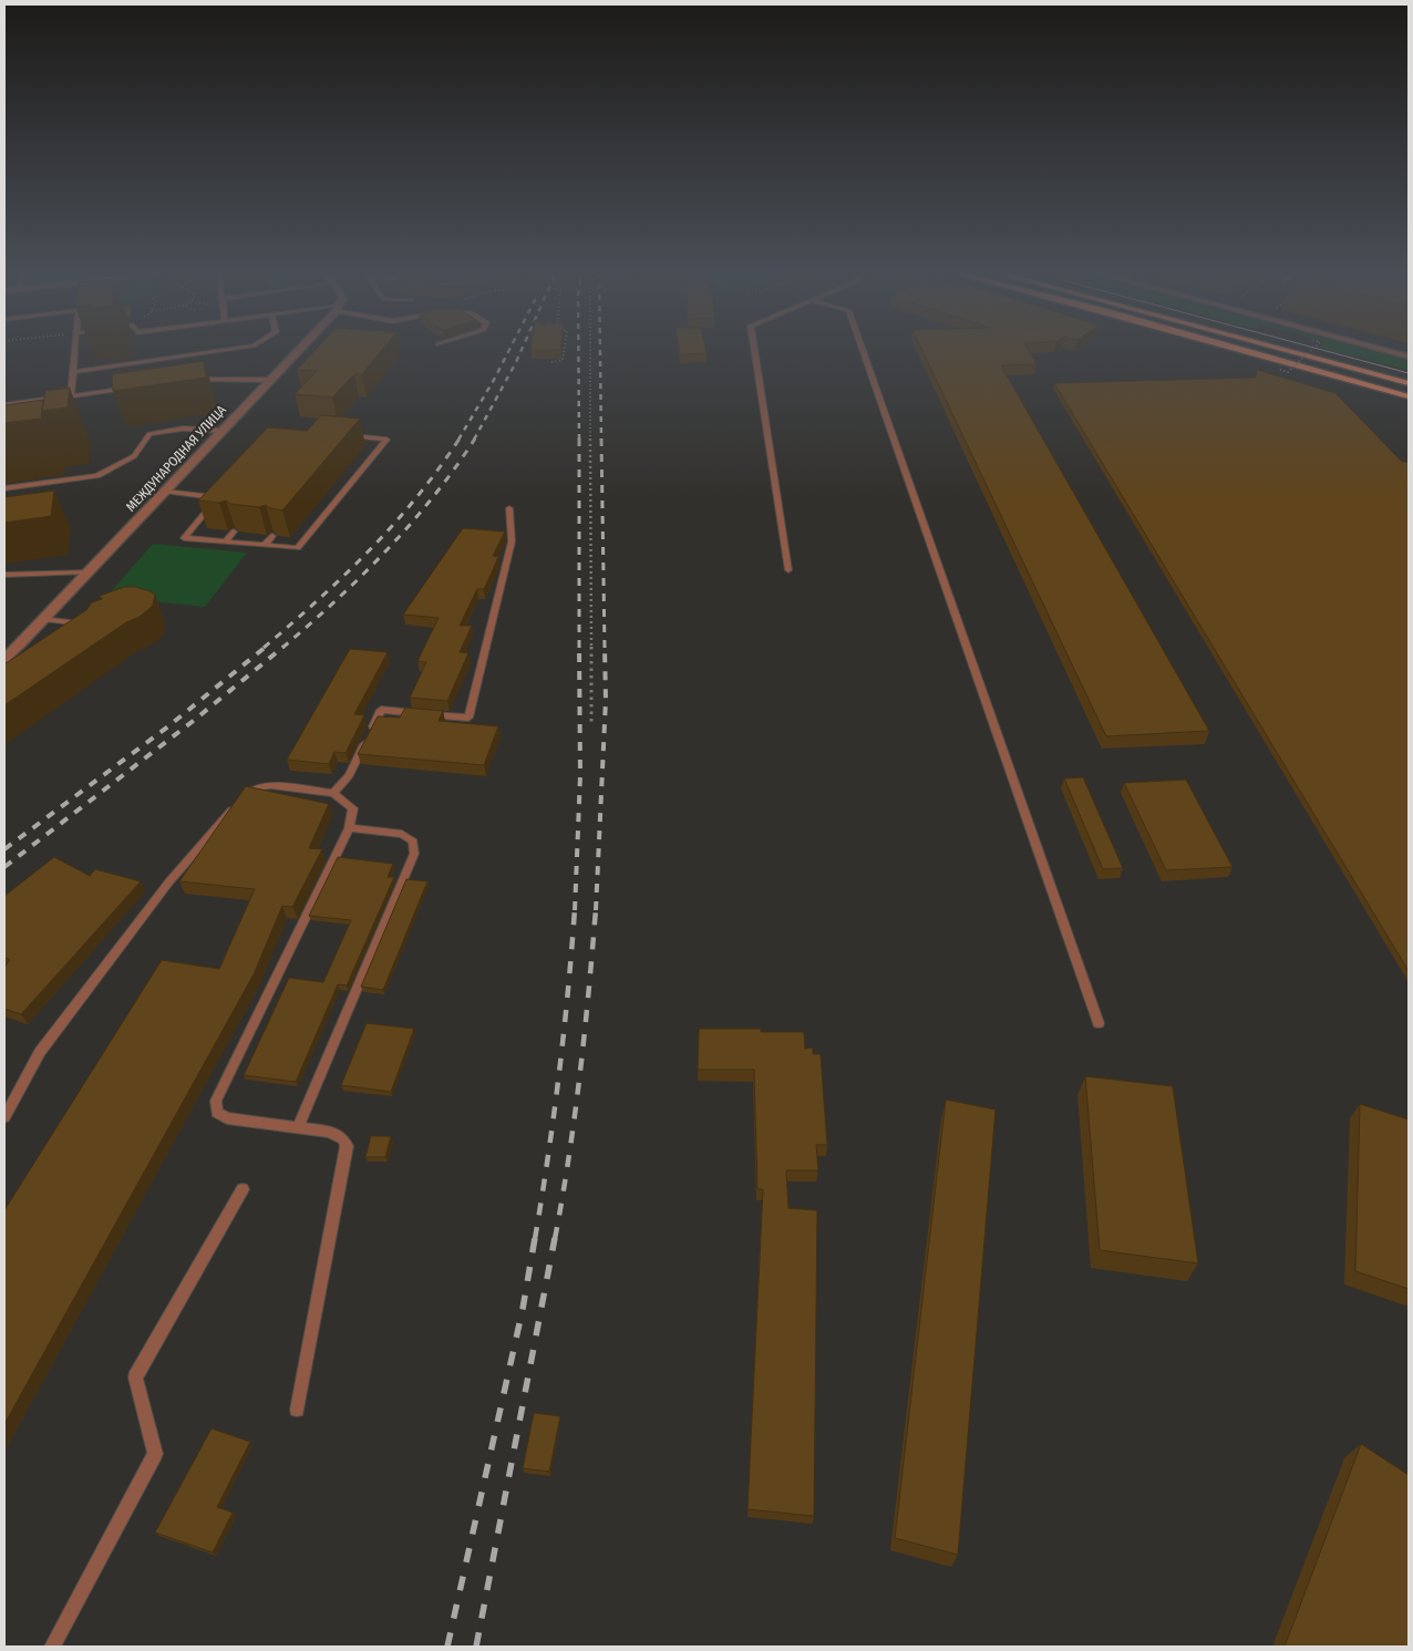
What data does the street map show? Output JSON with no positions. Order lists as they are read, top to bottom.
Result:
{
  "streets": {
    "street": ["МЕЖДУНАРОДНАЯ УЛИЦА"]
  }
}
